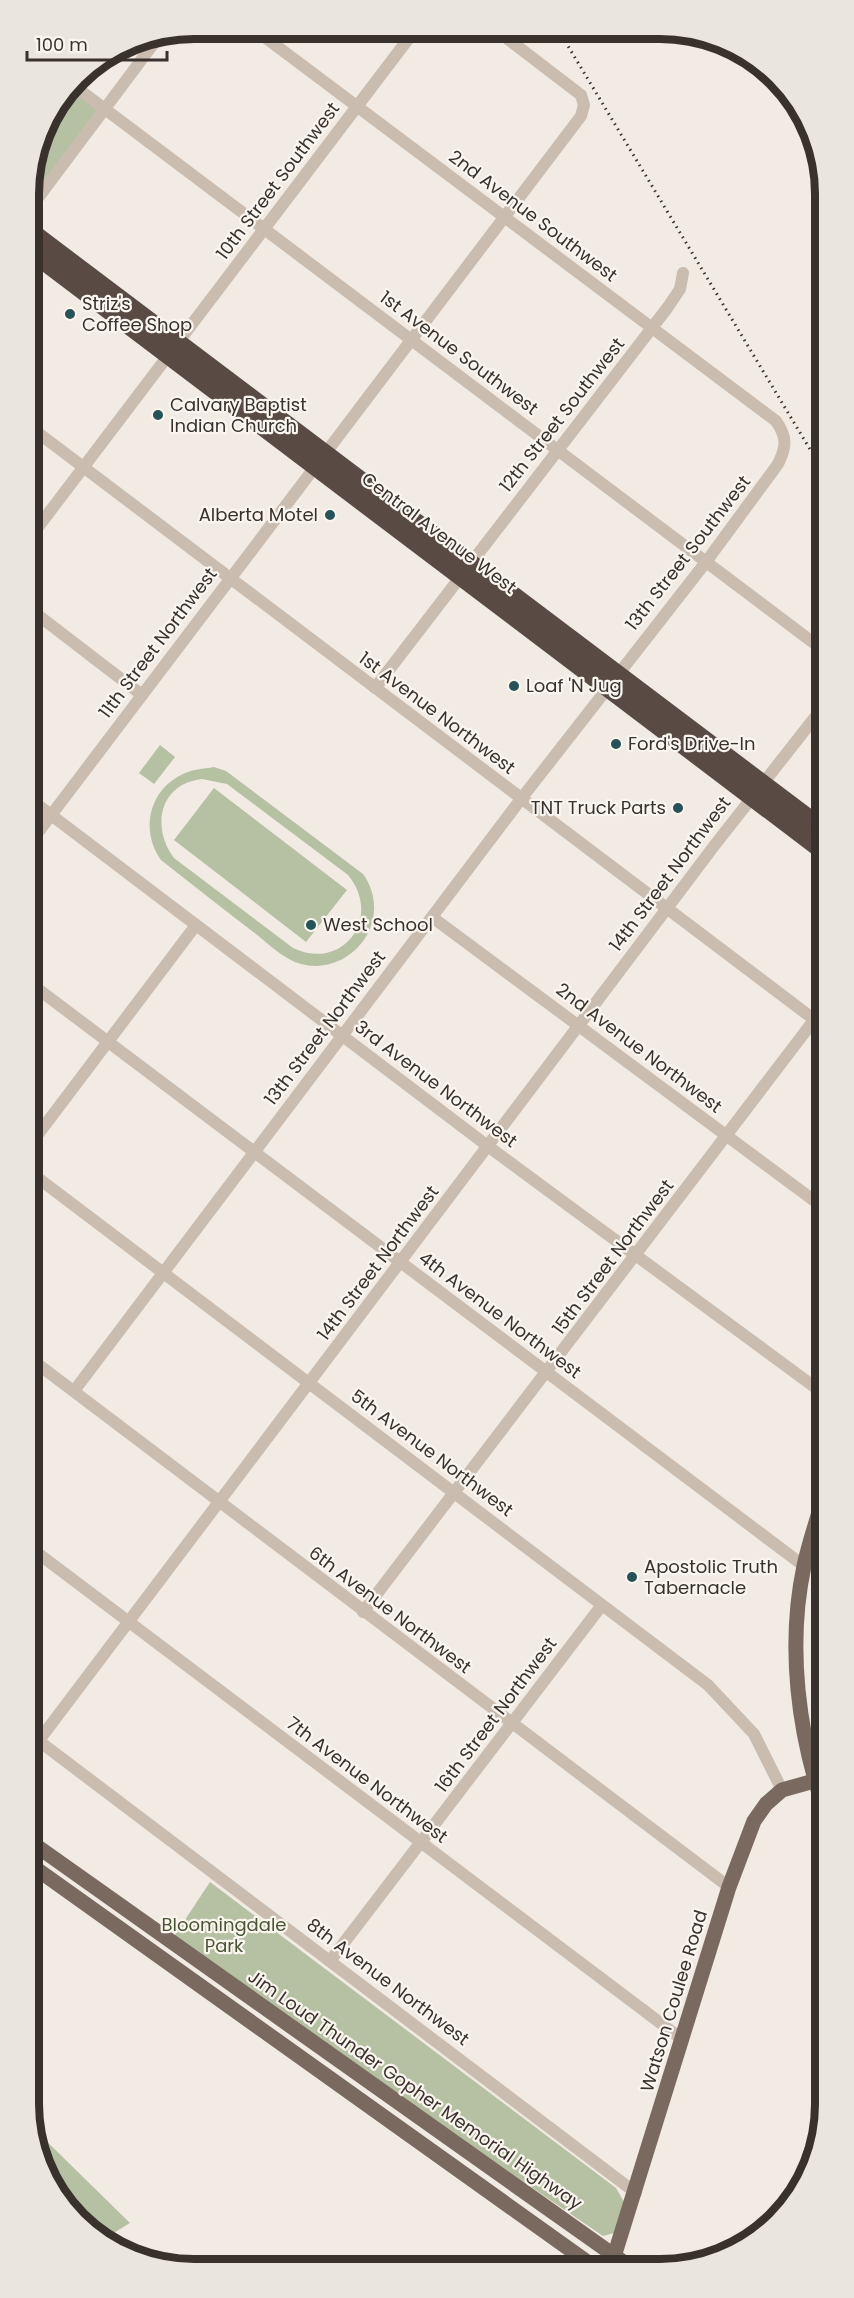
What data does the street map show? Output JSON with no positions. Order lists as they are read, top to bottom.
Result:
{
  "streets": {
    "highway": ["Central Avenue West"],
    "main road": ["Watson Coulee Road", "Jim Loud Thunder Gopher Memorial Highway"],
    "street": [
      "10th Street Southwest",
      "2nd Avenue Southwest",
      "1st Avenue Southwest",
      "12th Street Southwest",
      "13th Street Southwest",
      "11th Street Northwest",
      "1st Avenue Northwest",
      "14th Street Northwest",
      "13th Street Northwest",
      "2nd Avenue Northwest",
      "3rd Avenue Northwest",
      "15th Street Northwest",
      "4th Avenue Northwest",
      "5th Avenue Northwest",
      "6th Avenue Northwest",
      "16th Street Northwest",
      "7th Avenue Northwest",
      "8th Avenue Northwest"
    ]
  },
  "crossings": [
    ["10th Street Southwest", "2nd Avenue Southwest"],
    ["10th Street Southwest", "1st Avenue Southwest"],
    ["10th Street Southwest", "Central Avenue West"],
    ["10th Street Southwest", "1st Avenue Northwest"],
    ["2nd Avenue Southwest", "12th Street Southwest"],
    ["2nd Avenue Southwest", "13th Street Southwest"],
    ["2nd Avenue Southwest", "11th Street Northwest"],
    ["1st Avenue Southwest", "12th Street Southwest"],
    ["1st Avenue Southwest", "13th Street Southwest"],
    ["1st Avenue Southwest", "11th Street Northwest"],
    ["12th Street Southwest", "Central Avenue West"],
    ["12th Street Southwest", "1st Avenue Northwest"],
    ["Central Avenue West", "13th Street Southwest"],
    ["Central Avenue West", "11th Street Northwest"],
    ["Central Avenue West", "14th Street Northwest"],
    ["Central Avenue West", "13th Street Northwest"],
    ["13th Street Southwest", "13th Street Northwest"],
    ["11th Street Northwest", "1st Avenue Northwest"],
    ["11th Street Northwest", "3rd Avenue Northwest"],
    ["1st Avenue Northwest", "14th Street Northwest"],
    ["1st Avenue Northwest", "13th Street Northwest"],
    ["14th Street Northwest", "2nd Avenue Northwest"],
    ["14th Street Northwest", "3rd Avenue Northwest"],
    ["14th Street Northwest", "4th Avenue Northwest"],
    ["14th Street Northwest", "5th Avenue Northwest"],
    ["14th Street Northwest", "6th Avenue Northwest"],
    ["14th Street Northwest", "7th Avenue Northwest"],
    ["13th Street Northwest", "2nd Avenue Northwest"],
    ["13th Street Northwest", "3rd Avenue Northwest"],
    ["13th Street Northwest", "4th Avenue Northwest"],
    ["13th Street Northwest", "5th Avenue Northwest"],
    ["13th Street Northwest", "6th Avenue Northwest"],
    ["2nd Avenue Northwest", "15th Street Northwest"],
    ["3rd Avenue Northwest", "15th Street Northwest"],
    ["15th Street Northwest", "4th Avenue Northwest"],
    ["15th Street Northwest", "5th Avenue Northwest"],
    ["15th Street Northwest", "6th Avenue Northwest"],
    ["5th Avenue Northwest", "16th Street Northwest"],
    ["5th Avenue Northwest", "Watson Coulee Road"],
    ["6th Avenue Northwest", "16th Street Northwest"],
    ["6th Avenue Northwest", "Watson Coulee Road"],
    ["16th Street Northwest", "7th Avenue Northwest"],
    ["16th Street Northwest", "8th Avenue Northwest"],
    ["7th Avenue Northwest", "Watson Coulee Road"],
    ["8th Avenue Northwest", "Watson Coulee Road"]
  ],
  "parks": ["Bloomingdale Park"],
  "places": [
    "Striz's Coffee Shop",
    "Calvary Baptist Indian Church",
    "Alberta Motel",
    "Loaf 'N Jug",
    "Ford's Drive-In",
    "TNT Truck Parts",
    "West School",
    "Apostolic Truth Tabernacle"
  ],
  "scale_bar": "100 m"
}
